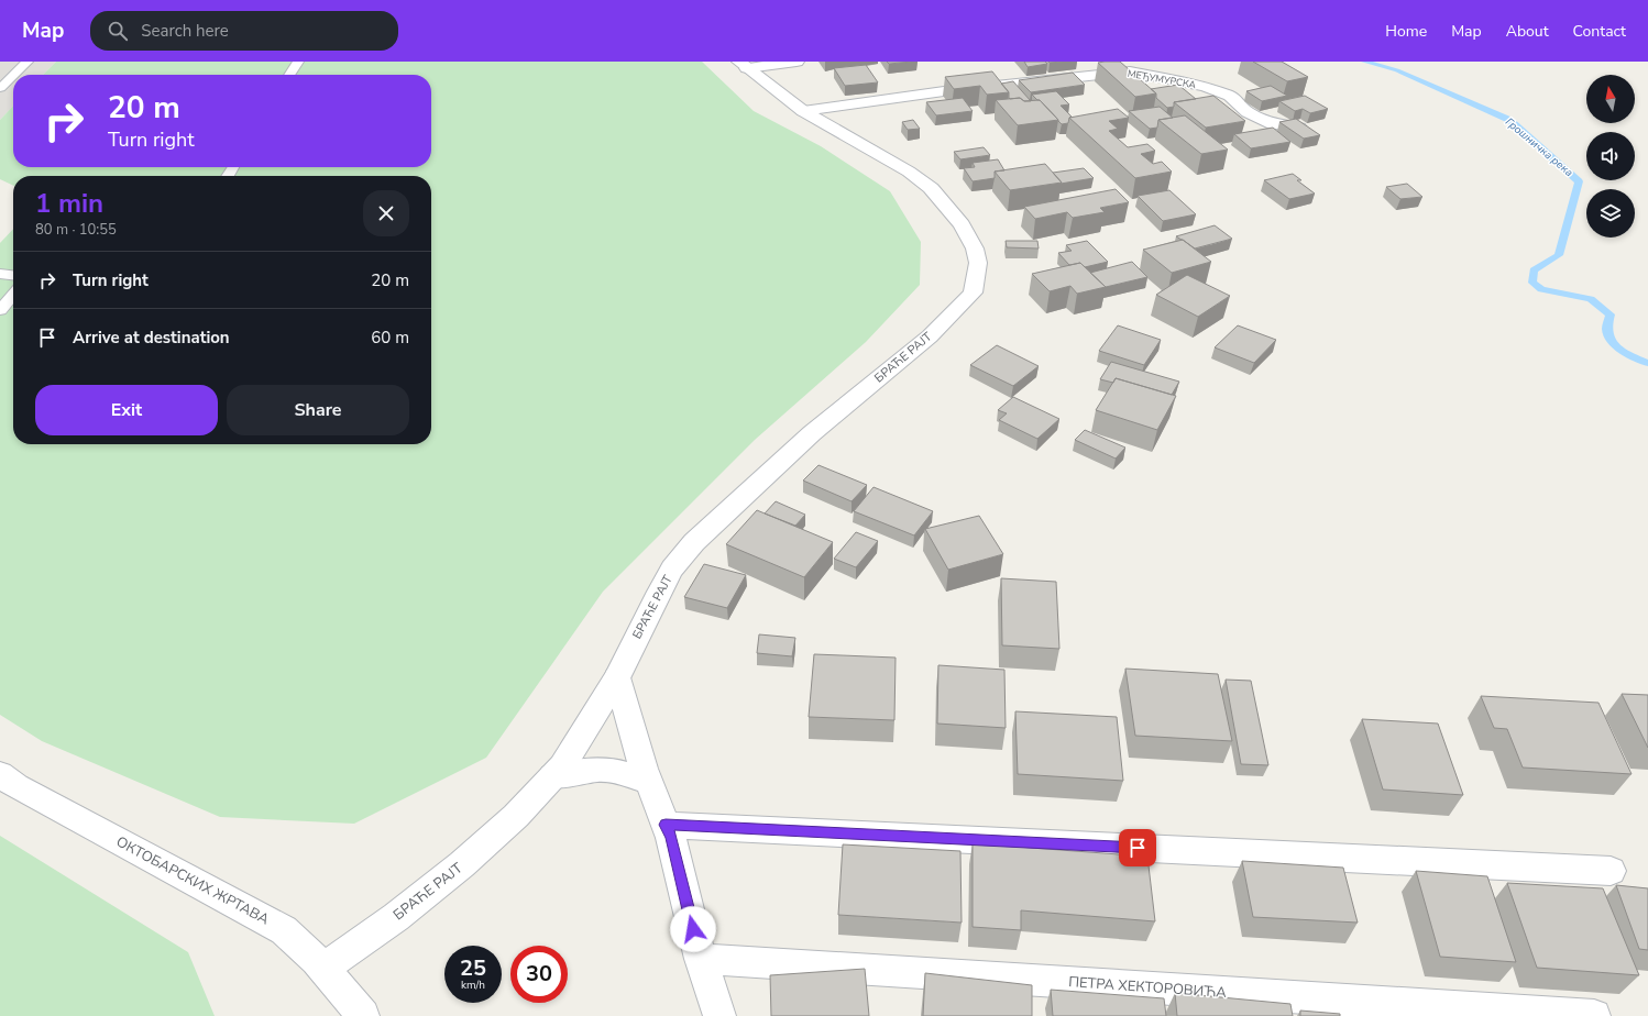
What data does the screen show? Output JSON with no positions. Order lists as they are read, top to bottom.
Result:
{
  "streets": {
    "street": [
      "МЕЂУМУРСКА",
      "БРАЋЕ РАЈТ",
      "ОКТОБАРСКИХ ЖРТАВА",
      "ПЕТРА ХЕКТОРОВИЋА"
    ]
  },
  "crossings": [
    ["МЕЂУМУРСКА", "БРАЋЕ РАЈТ"],
    ["БРАЋЕ РАЈТ", "ОКТОБАРСКИХ ЖРТАВА"]
  ],
  "water": ["Грошничка река"],
  "north": "top",
  "page": {
    "header": "Map",
    "search": "Search here",
    "nav": [
      "Home",
      "Map",
      "About",
      "Contact"
    ],
    "turn": ["20 m", "Turn right"],
    "heading": ["1 min", "80 m · 10:55"],
    "list": [
      {
        "name": "Turn right",
        "value": "20 m"
      },
      {
        "name": "Arrive at destination",
        "value": "60 m"
      }
    ],
    "buttons": ["Exit", "Share"],
    "speed": "25 km/h",
    "limit": "30"
  }
}
